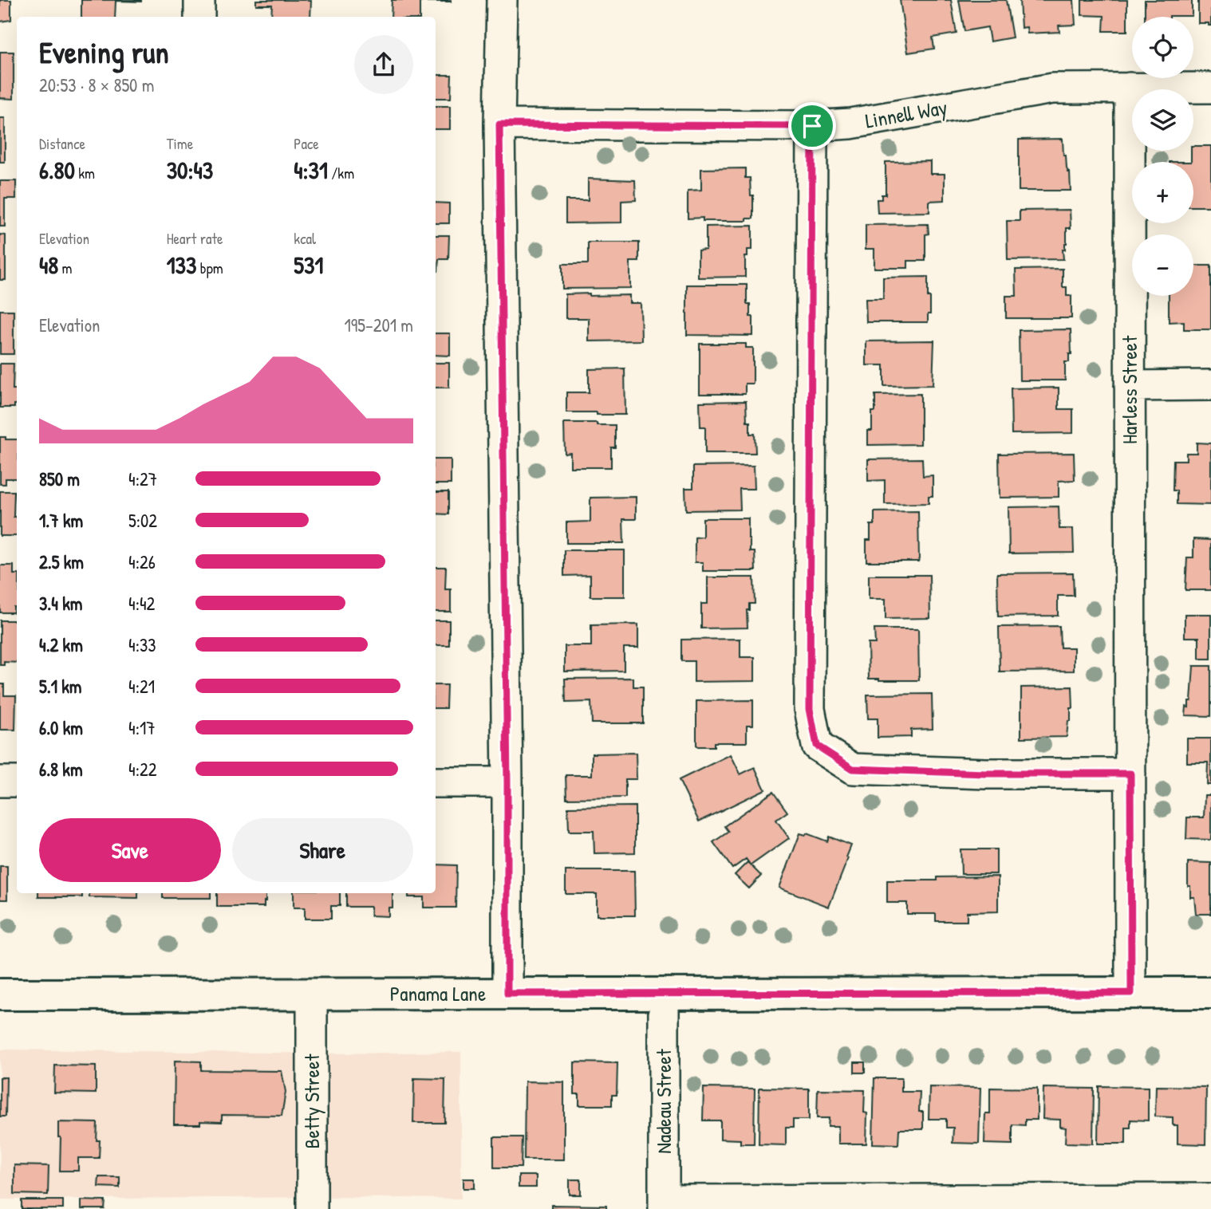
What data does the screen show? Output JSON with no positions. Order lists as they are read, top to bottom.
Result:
{
  "streets": {
    "main road": ["Panama Lane"],
    "street": [
      "Linnell Way",
      "Harless Street",
      "Betty Street",
      "Nadeau Street"
    ]
  },
  "crossings": [
    ["Linnell Way", "Harless Street"],
    ["Harless Street", "Panama Lane"],
    ["Panama Lane", "Betty Street"],
    ["Panama Lane", "Nadeau Street"]
  ],
  "page": {
    "map_buttons": ["+", "−"],
    "heading": ["Evening run", "20:53 · 8 × 850 m"],
    "stats": [
      ["Distance", "6.80 km"],
      ["Time", "30:43"],
      ["Pace", "4:31 /km"],
      ["Elevation", "48 m"],
      ["Heart rate", "133 bpm"],
      ["kcal", "531"]
    ],
    "chart": ["Elevation", "195–201 m"],
    "list": [
      {
        "name": "850 m",
        "note": "4:27"
      },
      {
        "name": "1.7 km",
        "note": "5:02"
      },
      {
        "name": "2.5 km",
        "note": "4:26"
      },
      {
        "name": "3.4 km",
        "note": "4:42"
      },
      {
        "name": "4.2 km",
        "note": "4:33"
      },
      {
        "name": "5.1 km",
        "note": "4:21"
      },
      {
        "name": "6.0 km",
        "note": "4:17"
      },
      {
        "name": "6.8 km",
        "note": "4:22"
      }
    ],
    "buttons": ["Save", "Share"]
  }
}
